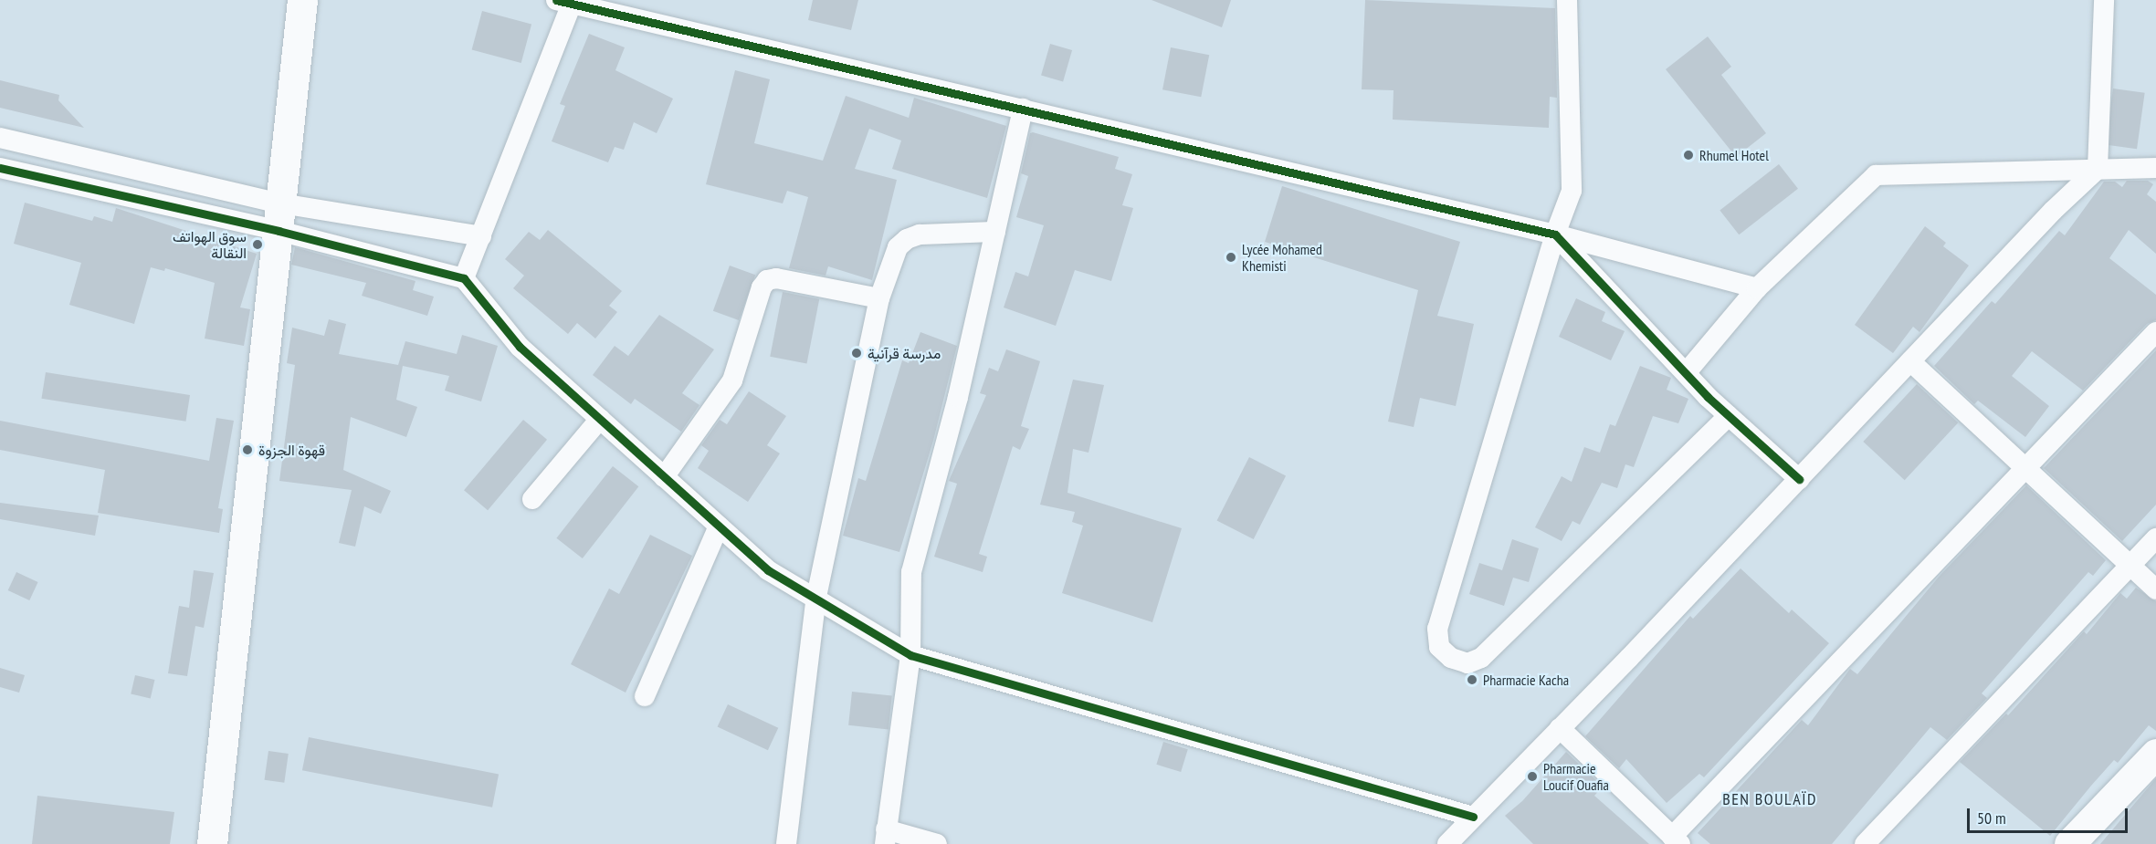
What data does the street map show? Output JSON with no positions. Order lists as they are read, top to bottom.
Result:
{
  "districts": ["BEN BOULAÏD"],
  "places": [
    "Rhumel Hotel",
    "سوق الهواتف النقالة",
    "Lycée Mohamed Khemisti",
    "مدرسة قرآنية",
    "قهوة الجزوة",
    "Pharmacie Kacha",
    "Pharmacie Loucif Ouafia"
  ],
  "scale_bar": "50 m"
}
